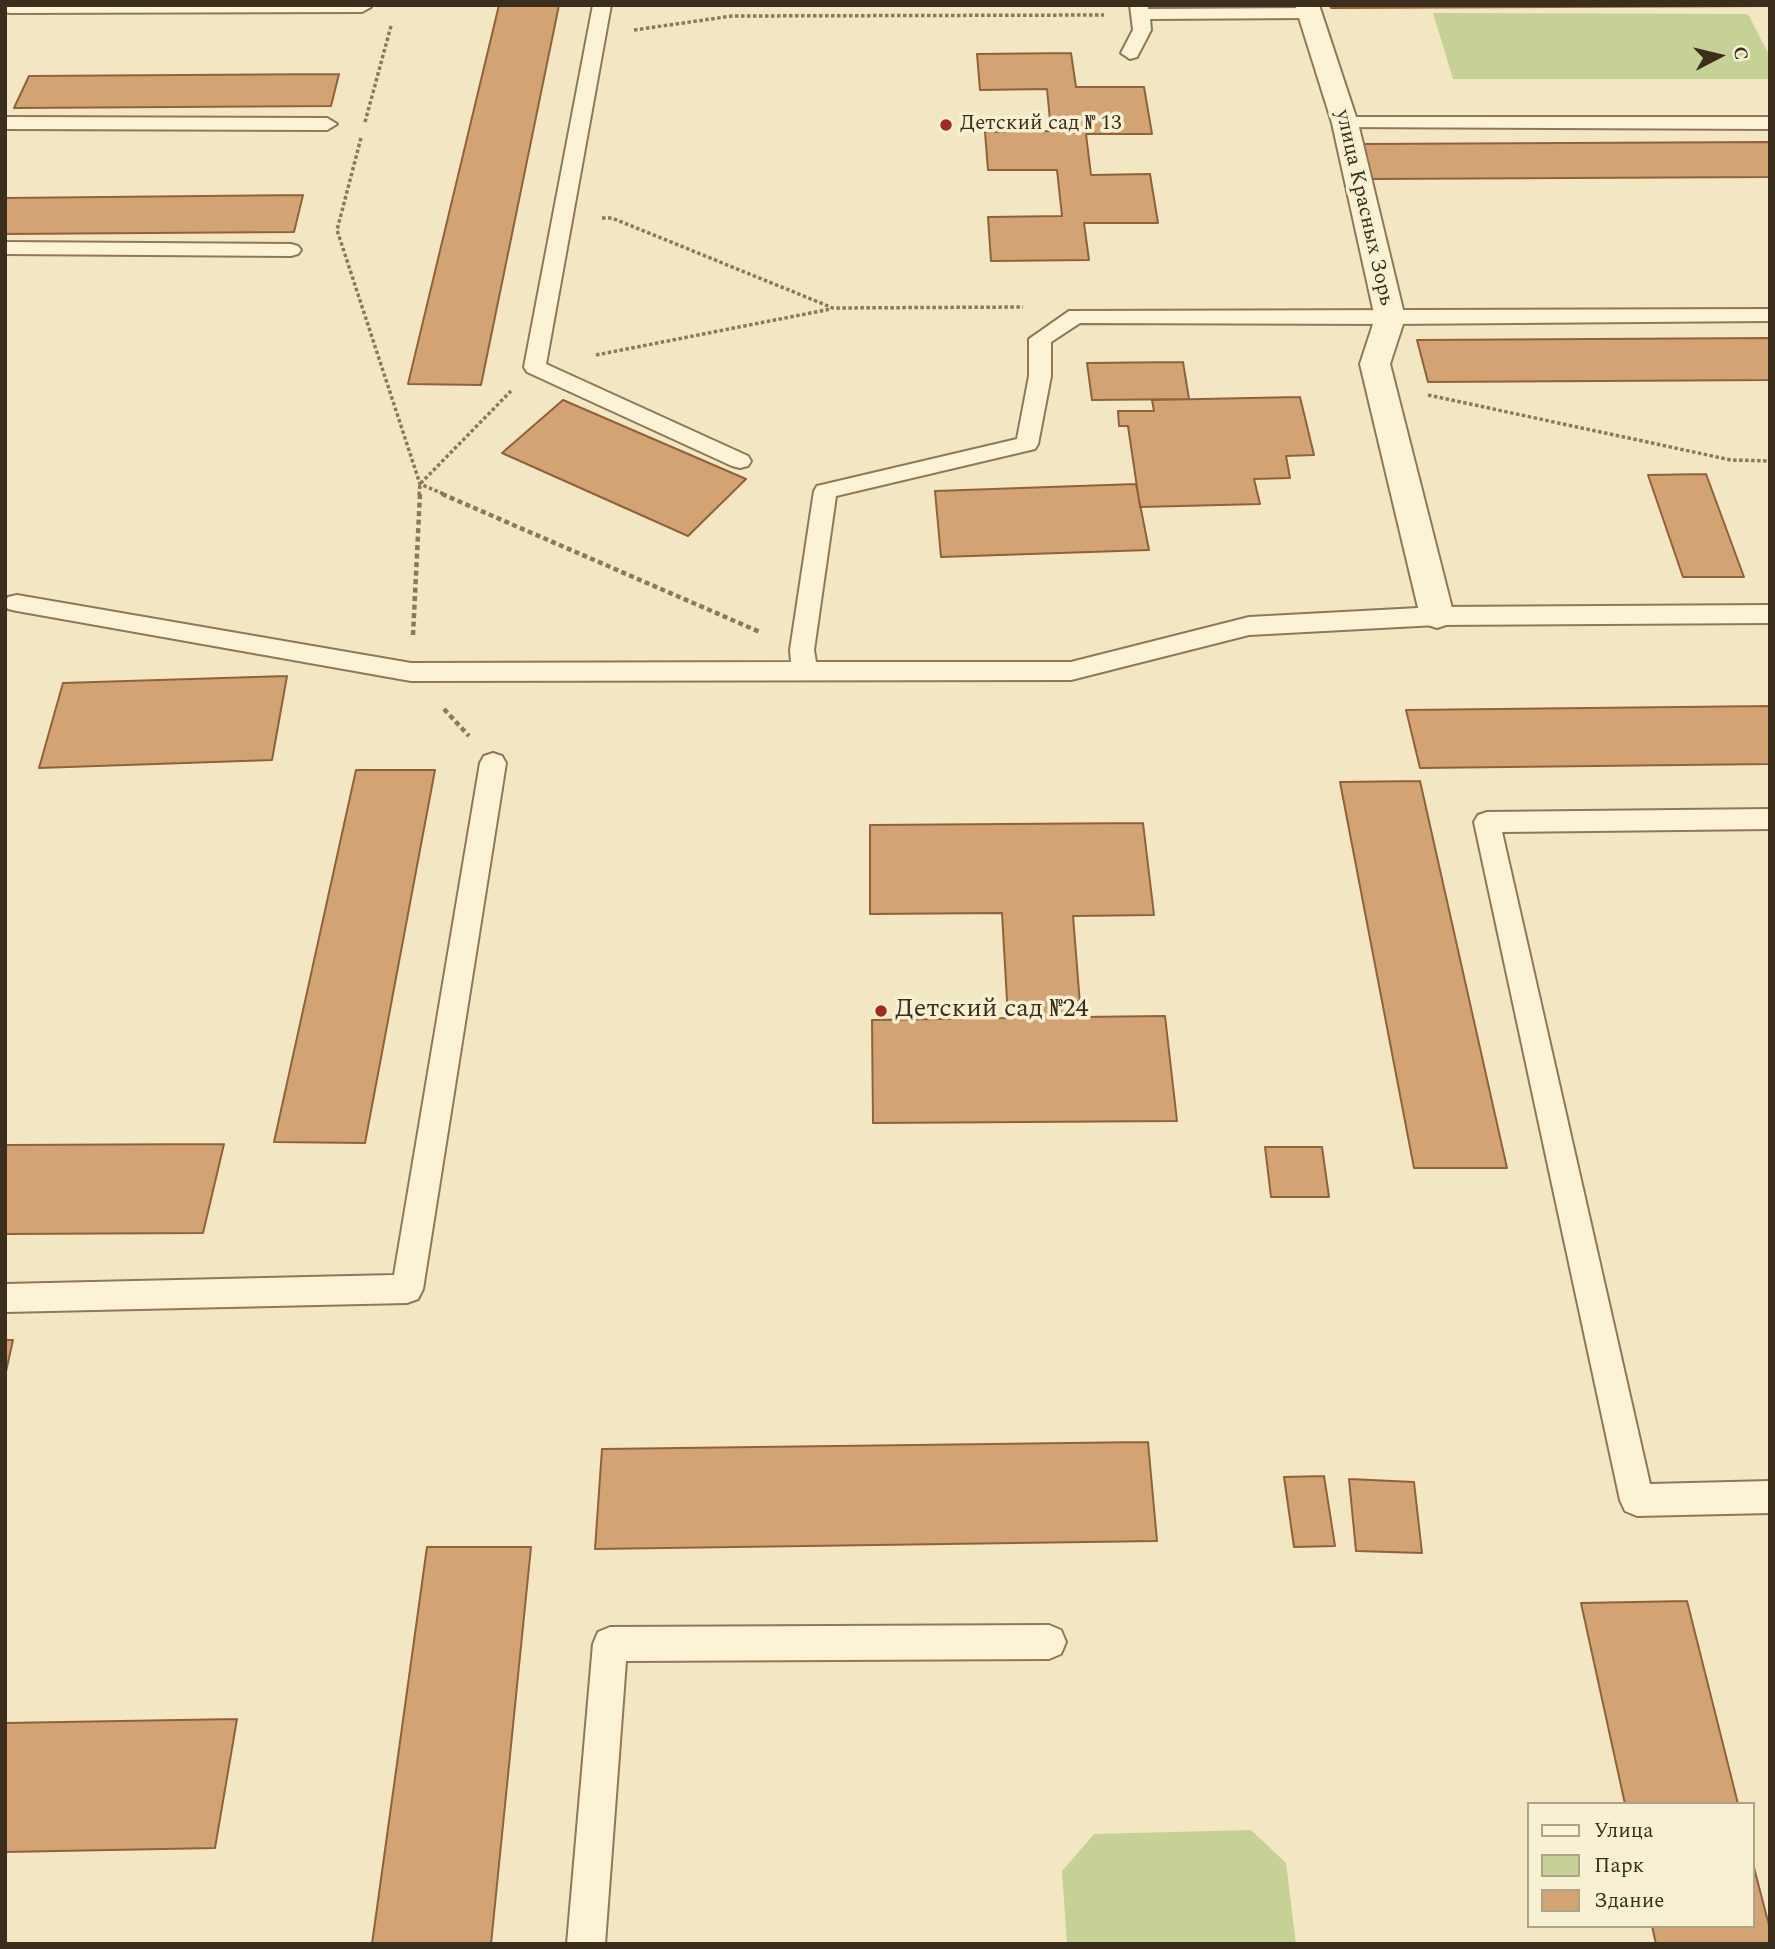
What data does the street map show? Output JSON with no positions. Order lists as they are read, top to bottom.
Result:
{
  "streets": {
    "street": ["улица Красных Зорь"]
  },
  "places": ["Детский сад № 13", "Детский сад №24"],
  "legend": ["Улица", "Парк", "Здание"],
  "north": "right"
}
